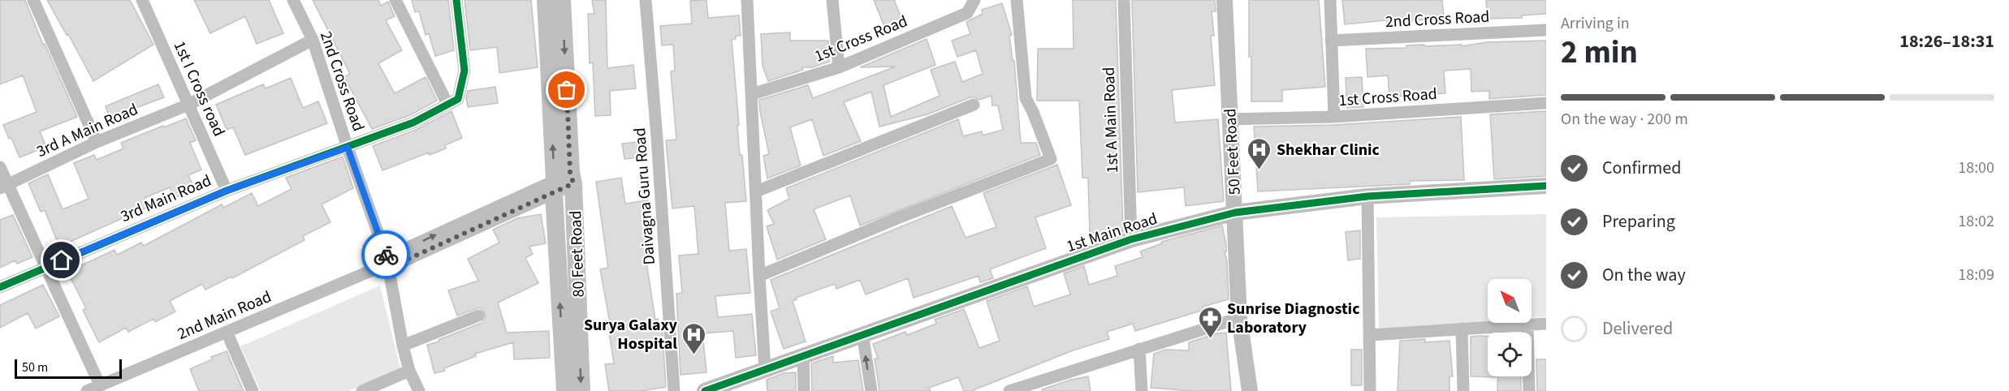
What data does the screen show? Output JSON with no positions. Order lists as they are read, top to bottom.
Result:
{
  "streets": {
    "main road": ["80 Feet Road"],
    "street": [
      "2nd Cross Road",
      "1st Cross Road",
      "1st I Cross road",
      "1st A Main Road",
      "3rd A Main Road",
      "50 Feet Road",
      "Daivagna Guru Road",
      "3rd Main Road",
      "1st Main Road",
      "2nd Main Road"
    ]
  },
  "crossings": [
    ["2nd Cross Road", "3rd A Main Road"],
    ["2nd Cross Road", "3rd Main Road"],
    ["2nd Cross Road", "2nd Main Road"],
    ["1st Cross Road", "50 Feet Road"],
    ["1st I Cross road", "3rd A Main Road"],
    ["1st I Cross road", "3rd Main Road"],
    ["1st A Main Road", "1st Main Road"],
    ["50 Feet Road", "1st Main Road"],
    ["80 Feet Road", "2nd Main Road"]
  ],
  "places": {
    "hospital": ["Shekhar Clinic", "Surya Galaxy Hospital"],
    "pharmacy": ["Sunrise Diagnostic Laboratory"]
  },
  "scale_bar": "50 m",
  "north": "top left",
  "page": {
    "heading": ["2 min", "Arriving in", "18:26–18:31"],
    "bar": "On the way · 200 m",
    "list": [
      ["Confirmed", "18:00"],
      ["Preparing", "18:02"],
      ["On the way", "18:09"],
      "Delivered"
    ],
    "scale": "50 m"
  }
}
